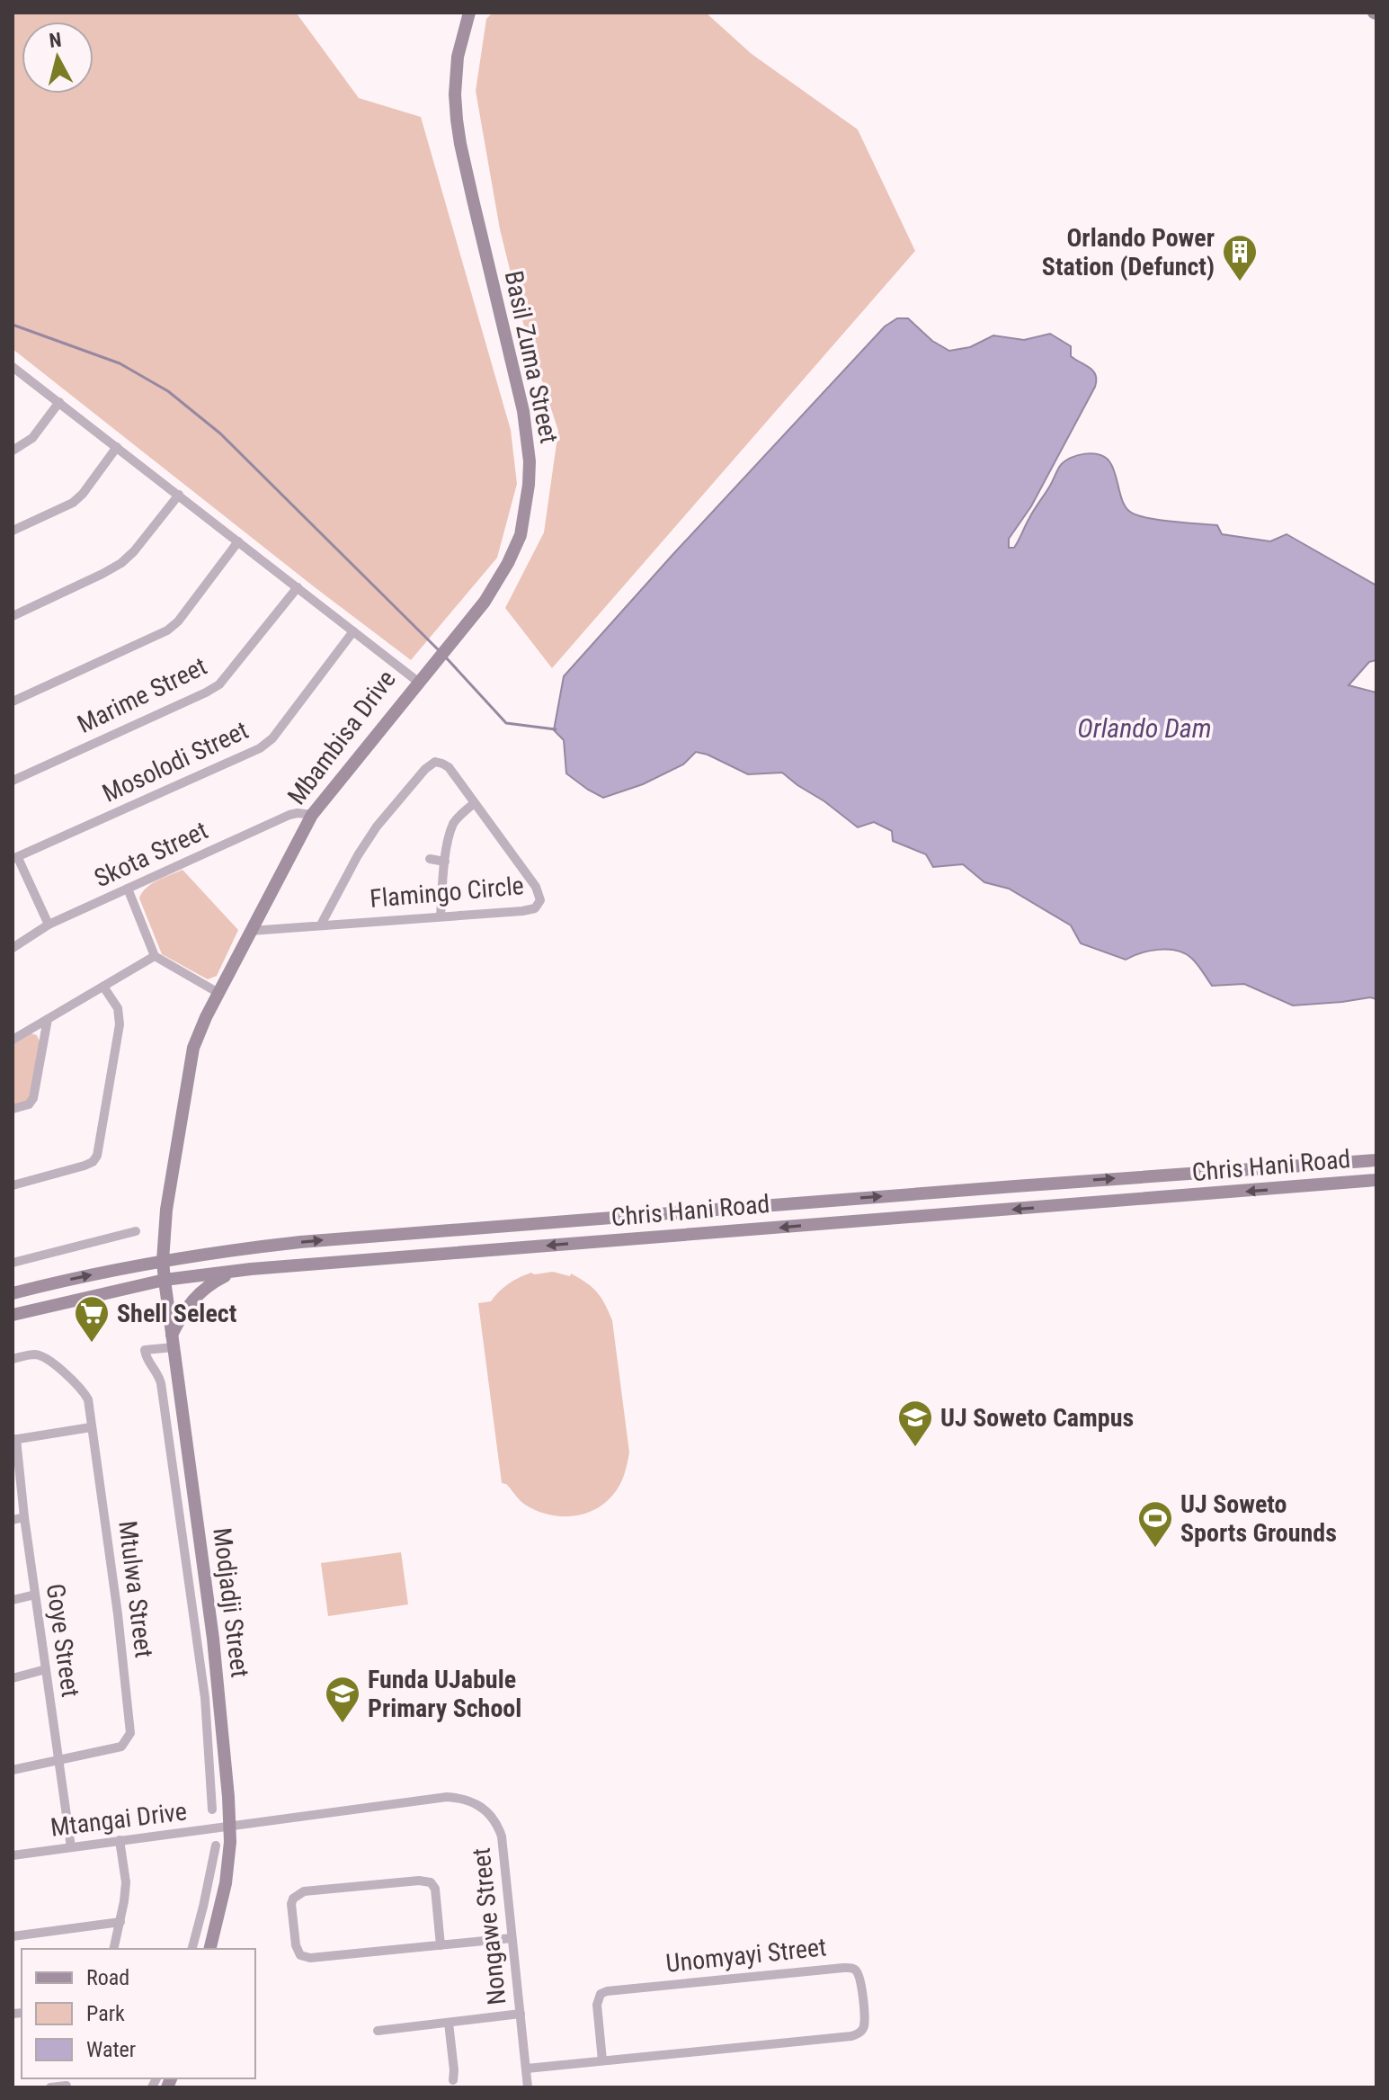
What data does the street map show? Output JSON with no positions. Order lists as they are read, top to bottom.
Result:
{
  "streets": {
    "main road": [
      "Basil Zuma Street",
      "Mbambisa Drive",
      "Chris Hani Road",
      "Modjadji Street"
    ],
    "street": [
      "Marime Street",
      "Mosolodi Street",
      "Skota Street",
      "Flamingo Circle",
      "Mtulwa Street",
      "Goye Street",
      "Mtangai Drive",
      "Nongawe Street",
      "Unomyayi Street"
    ]
  },
  "crossings": [
    ["Basil Zuma Street", "Mbambisa Drive"],
    ["Marime Street", "Mbambisa Drive"],
    ["Mbambisa Drive", "Mosolodi Street"],
    ["Mbambisa Drive", "Skota Street"],
    ["Mbambisa Drive", "Flamingo Circle"],
    ["Mbambisa Drive", "Chris Hani Road"],
    ["Mbambisa Drive", "Modjadji Street"],
    ["Chris Hani Road", "Modjadji Street"],
    ["Mtulwa Street", "Goye Street"],
    ["Modjadji Street", "Mtangai Drive"],
    ["Modjadji Street", "Nongawe Street"],
    ["Goye Street", "Mtangai Drive"],
    ["Mtangai Drive", "Nongawe Street"],
    ["Nongawe Street", "Unomyayi Street"]
  ],
  "water": ["Orlando Dam"],
  "places": {
    "building": ["Orlando Power Station (Defunct)"],
    "supermarket": ["Shell Select"],
    "school or university": ["UJ Soweto Campus", "Funda UJabule Primary School"],
    "sports": ["UJ Soweto Sports Grounds"]
  },
  "legend": ["Road", "Park", "Water"],
  "north": "top"
}
